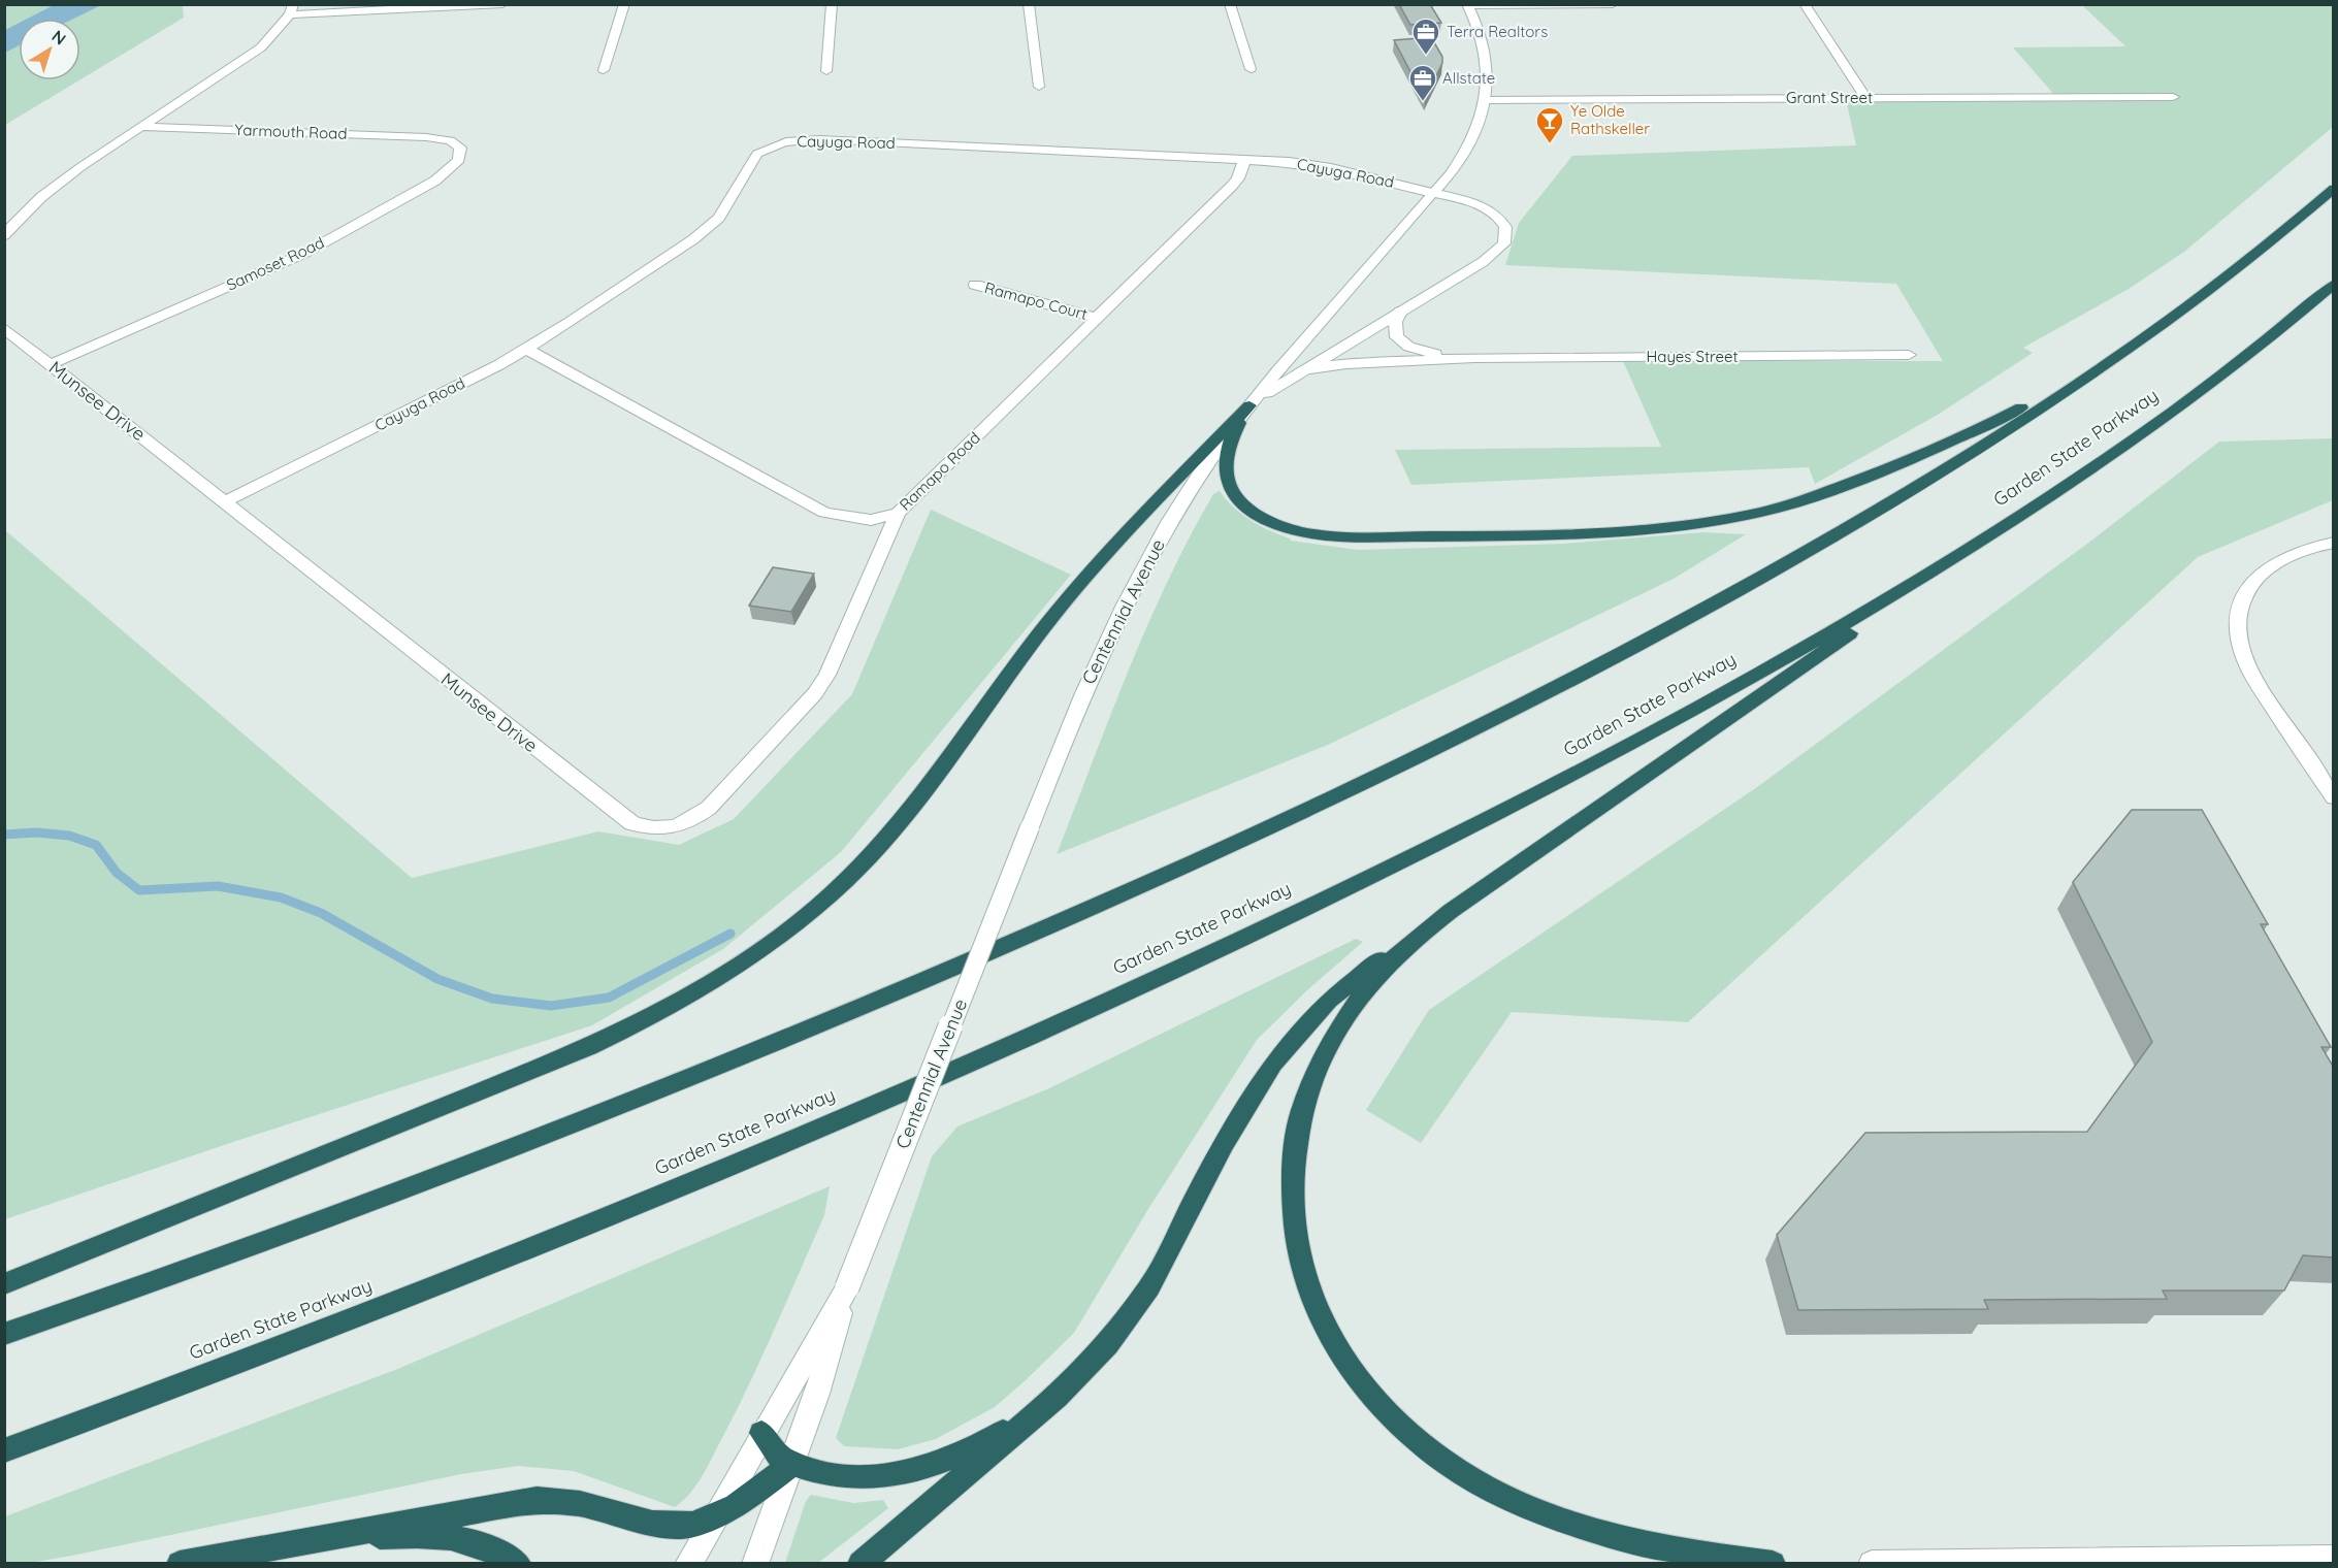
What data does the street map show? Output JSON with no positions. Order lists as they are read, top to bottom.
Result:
{
  "streets": {
    "highway": ["Garden State Parkway"],
    "street": [
      "Grant Street",
      "Yarmouth Road",
      "Cayuga Road",
      "Samoset Road",
      "Ramapo Court",
      "Hayes Street",
      "Munsee Drive",
      "Ramapo Road",
      "Centennial Avenue"
    ]
  },
  "crossings": [
    ["Grant Street", "Centennial Avenue"],
    ["Yarmouth Road", "Samoset Road"],
    ["Cayuga Road", "Hayes Street"],
    ["Cayuga Road", "Munsee Drive"],
    ["Cayuga Road", "Ramapo Road"],
    ["Cayuga Road", "Centennial Avenue"],
    ["Samoset Road", "Munsee Drive"],
    ["Ramapo Court", "Ramapo Road"],
    ["Munsee Drive", "Ramapo Road"]
  ],
  "places": {
    "office": ["Terra Realtors", "Allstate"],
    "bar": ["Ye Olde Rathskeller"]
  },
  "north": "top right"
}
